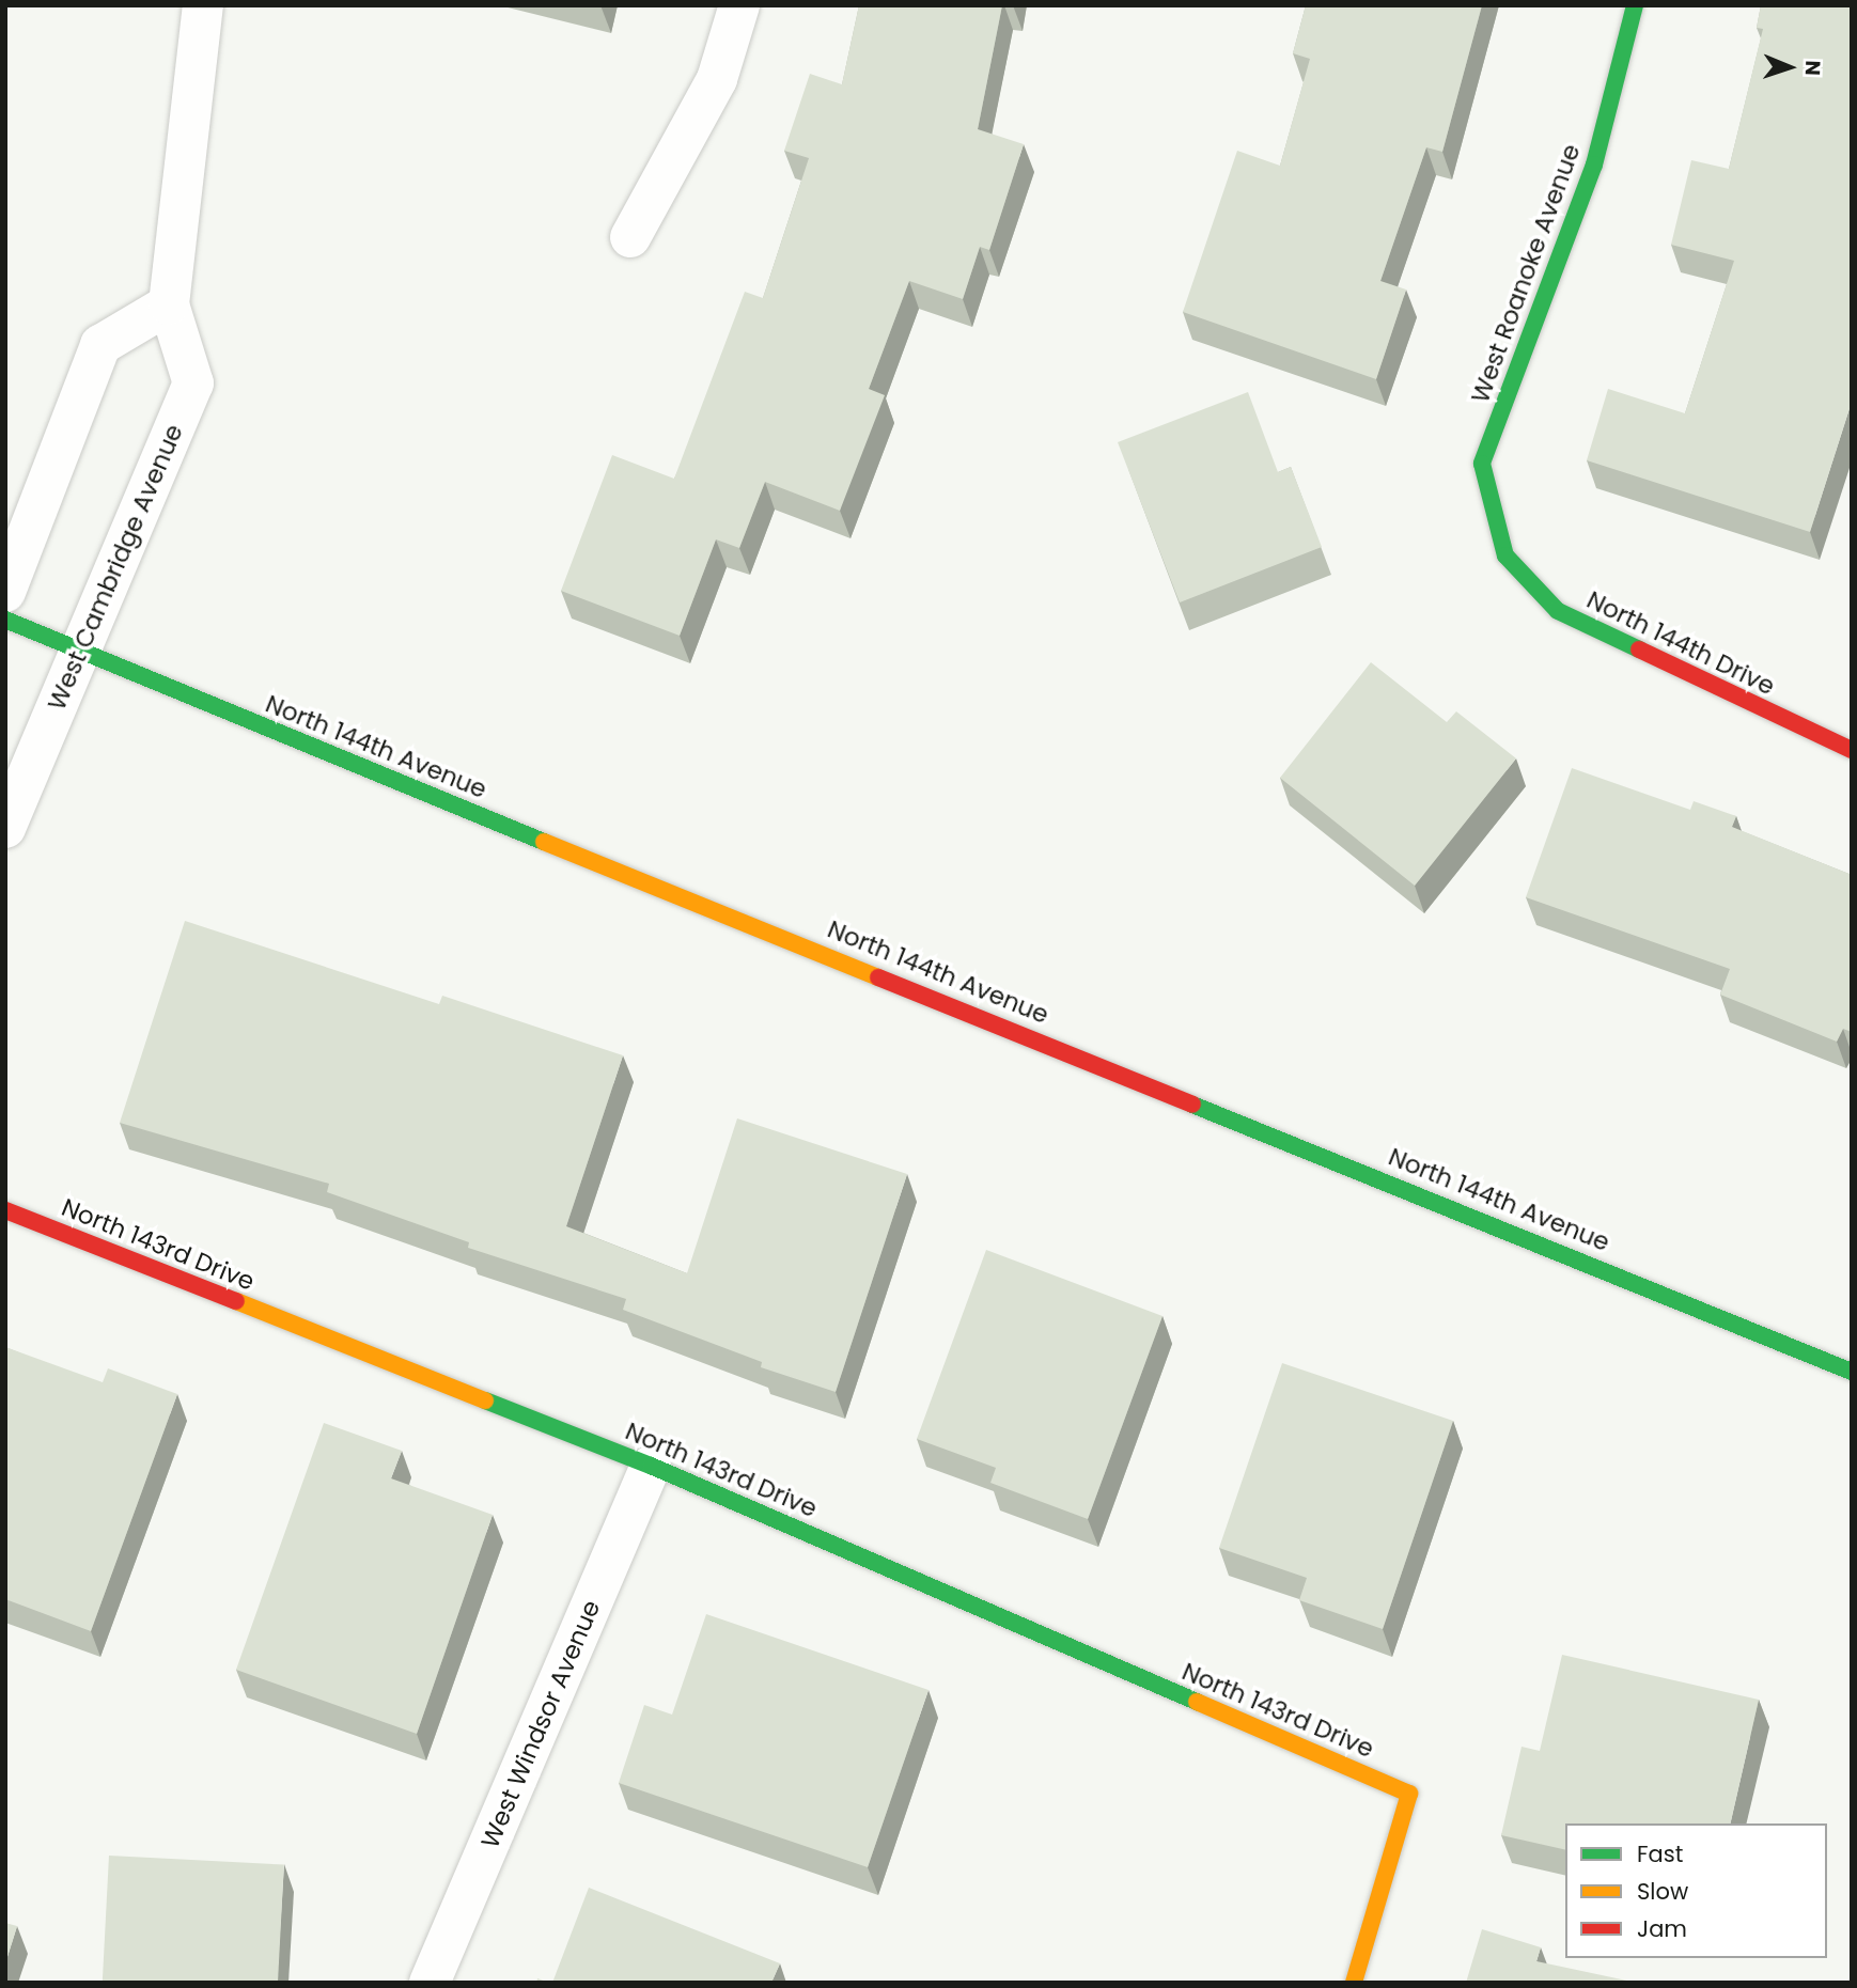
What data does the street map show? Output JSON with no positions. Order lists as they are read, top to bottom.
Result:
{
  "streets": {
    "street": [
      "West Roanoke Avenue",
      "West Cambridge Avenue",
      "North 144th Drive",
      "North 144th Avenue",
      "North 143rd Drive",
      "West Windsor Avenue"
    ]
  },
  "crossings": [
    ["West Roanoke Avenue", "North 144th Drive"],
    ["West Cambridge Avenue", "North 144th Avenue"],
    ["North 143rd Drive", "West Windsor Avenue"]
  ],
  "legend": ["Fast", "Slow", "Jam"],
  "north": "right"
}
